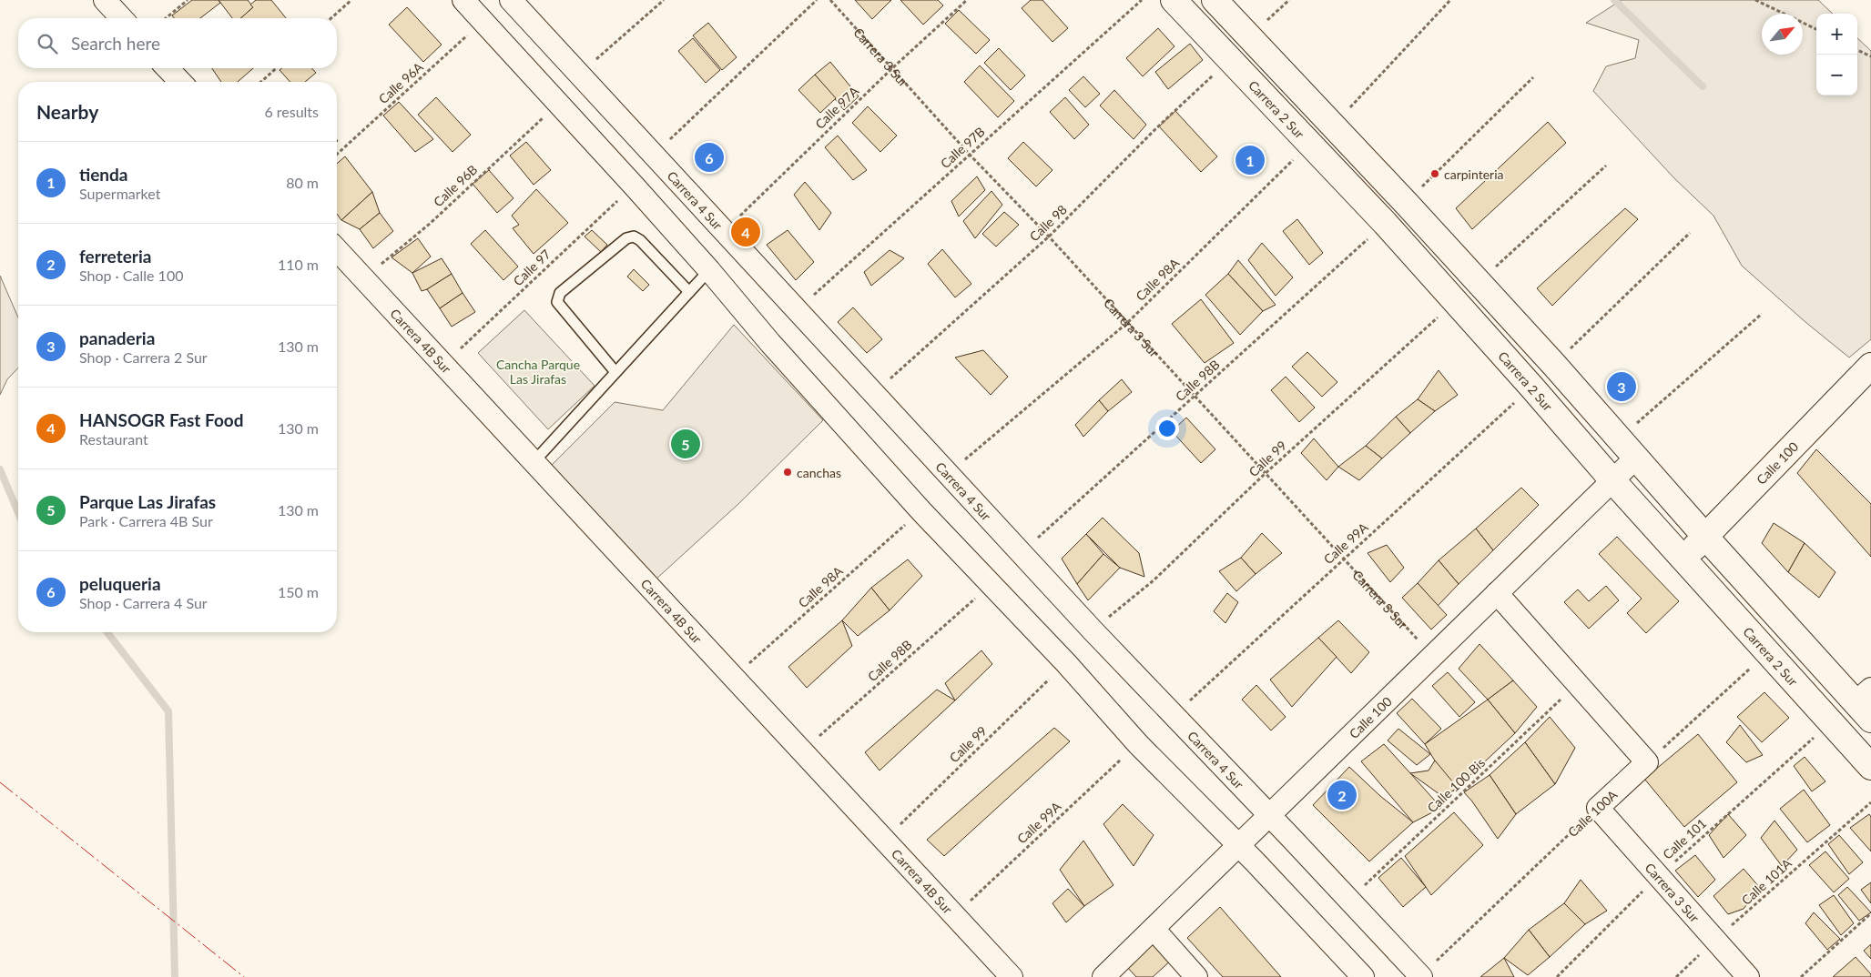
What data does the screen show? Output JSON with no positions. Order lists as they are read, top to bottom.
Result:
{
  "streets": {
    "street": [
      "Carrera 3 Sur",
      "Carrera 2 Sur",
      "Carrera 4 Sur",
      "Carrera 4B Sur",
      "Calle 100",
      "Calle 100A"
    ],
    "path": [
      "Calle 96A",
      "Calle 97A",
      "Calle 97B",
      "Calle 96B",
      "Calle 98",
      "Calle 97",
      "Calle 98A",
      "Calle 98B",
      "Calle 99",
      "Calle 99A",
      "Calle 100 Bis",
      "Calle 101",
      "Calle 101A"
    ]
  },
  "crossings": [
    ["Carrera 3 Sur", "Calle 97A"],
    ["Carrera 3 Sur", "Calle 97B"],
    ["Carrera 3 Sur", "Calle 98"],
    ["Carrera 3 Sur", "Calle 98A"],
    ["Carrera 3 Sur", "Calle 98B"],
    ["Carrera 3 Sur", "Calle 99"],
    ["Carrera 3 Sur", "Calle 100"],
    ["Carrera 3 Sur", "Calle 99A"],
    ["Carrera 3 Sur", "Calle 100A"],
    ["Carrera 3 Sur", "Calle 101"],
    ["Carrera 3 Sur", "Calle 101A"],
    ["Calle 97A", "Carrera 4 Sur"],
    ["Carrera 2 Sur", "Calle 98"],
    ["Carrera 2 Sur", "Calle 98A"],
    ["Carrera 2 Sur", "Calle 98B"],
    ["Carrera 2 Sur", "Calle 99"],
    ["Carrera 2 Sur", "Calle 100"],
    ["Carrera 2 Sur", "Calle 99A"],
    ["Carrera 2 Sur", "Calle 101"],
    ["Calle 97B", "Carrera 4 Sur"],
    ["Calle 96B", "Carrera 4B Sur"],
    ["Carrera 4 Sur", "Calle 98"],
    ["Carrera 4 Sur", "Calle 98A"],
    ["Carrera 4 Sur", "Calle 98B"],
    ["Carrera 4 Sur", "Calle 99"],
    ["Carrera 4 Sur", "Calle 100"],
    ["Carrera 4 Sur", "Calle 99A"],
    ["Carrera 4 Sur", "Calle 100 Bis"],
    ["Carrera 4 Sur", "Calle 100A"],
    ["Calle 97", "Carrera 4B Sur"],
    ["Calle 98A", "Carrera 4B Sur"],
    ["Carrera 4B Sur", "Calle 98B"],
    ["Carrera 4B Sur", "Calle 99"],
    ["Carrera 4B Sur", "Calle 99A"]
  ],
  "parks": ["Cancha Parque Las Jirafas"],
  "places": ["carpinteria", "canchas"],
  "north": "top right",
  "page": {
    "map_buttons": ["+", "−"],
    "search": "Search here",
    "heading": ["Nearby", "6 results"],
    "pins": [
      "6",
      "1",
      "4",
      "3",
      "5",
      "2"
    ],
    "list": [
      {
        "mark": "1",
        "name": "tienda",
        "note": "Supermarket",
        "value": "80 m"
      },
      {
        "mark": "2",
        "name": "ferreteria",
        "note": "Shop · Calle 100",
        "value": "110 m"
      },
      {
        "mark": "3",
        "name": "panaderia",
        "note": "Shop · Carrera 2 Sur",
        "value": "130 m"
      },
      {
        "mark": "4",
        "name": "HANSOGR Fast Food",
        "note": "Restaurant",
        "value": "130 m"
      },
      {
        "mark": "5",
        "name": "Parque Las Jirafas",
        "note": "Park · Carrera 4B Sur",
        "value": "130 m"
      },
      {
        "mark": "6",
        "name": "peluqueria",
        "note": "Shop · Carrera 4 Sur",
        "value": "150 m"
      }
    ]
  }
}
